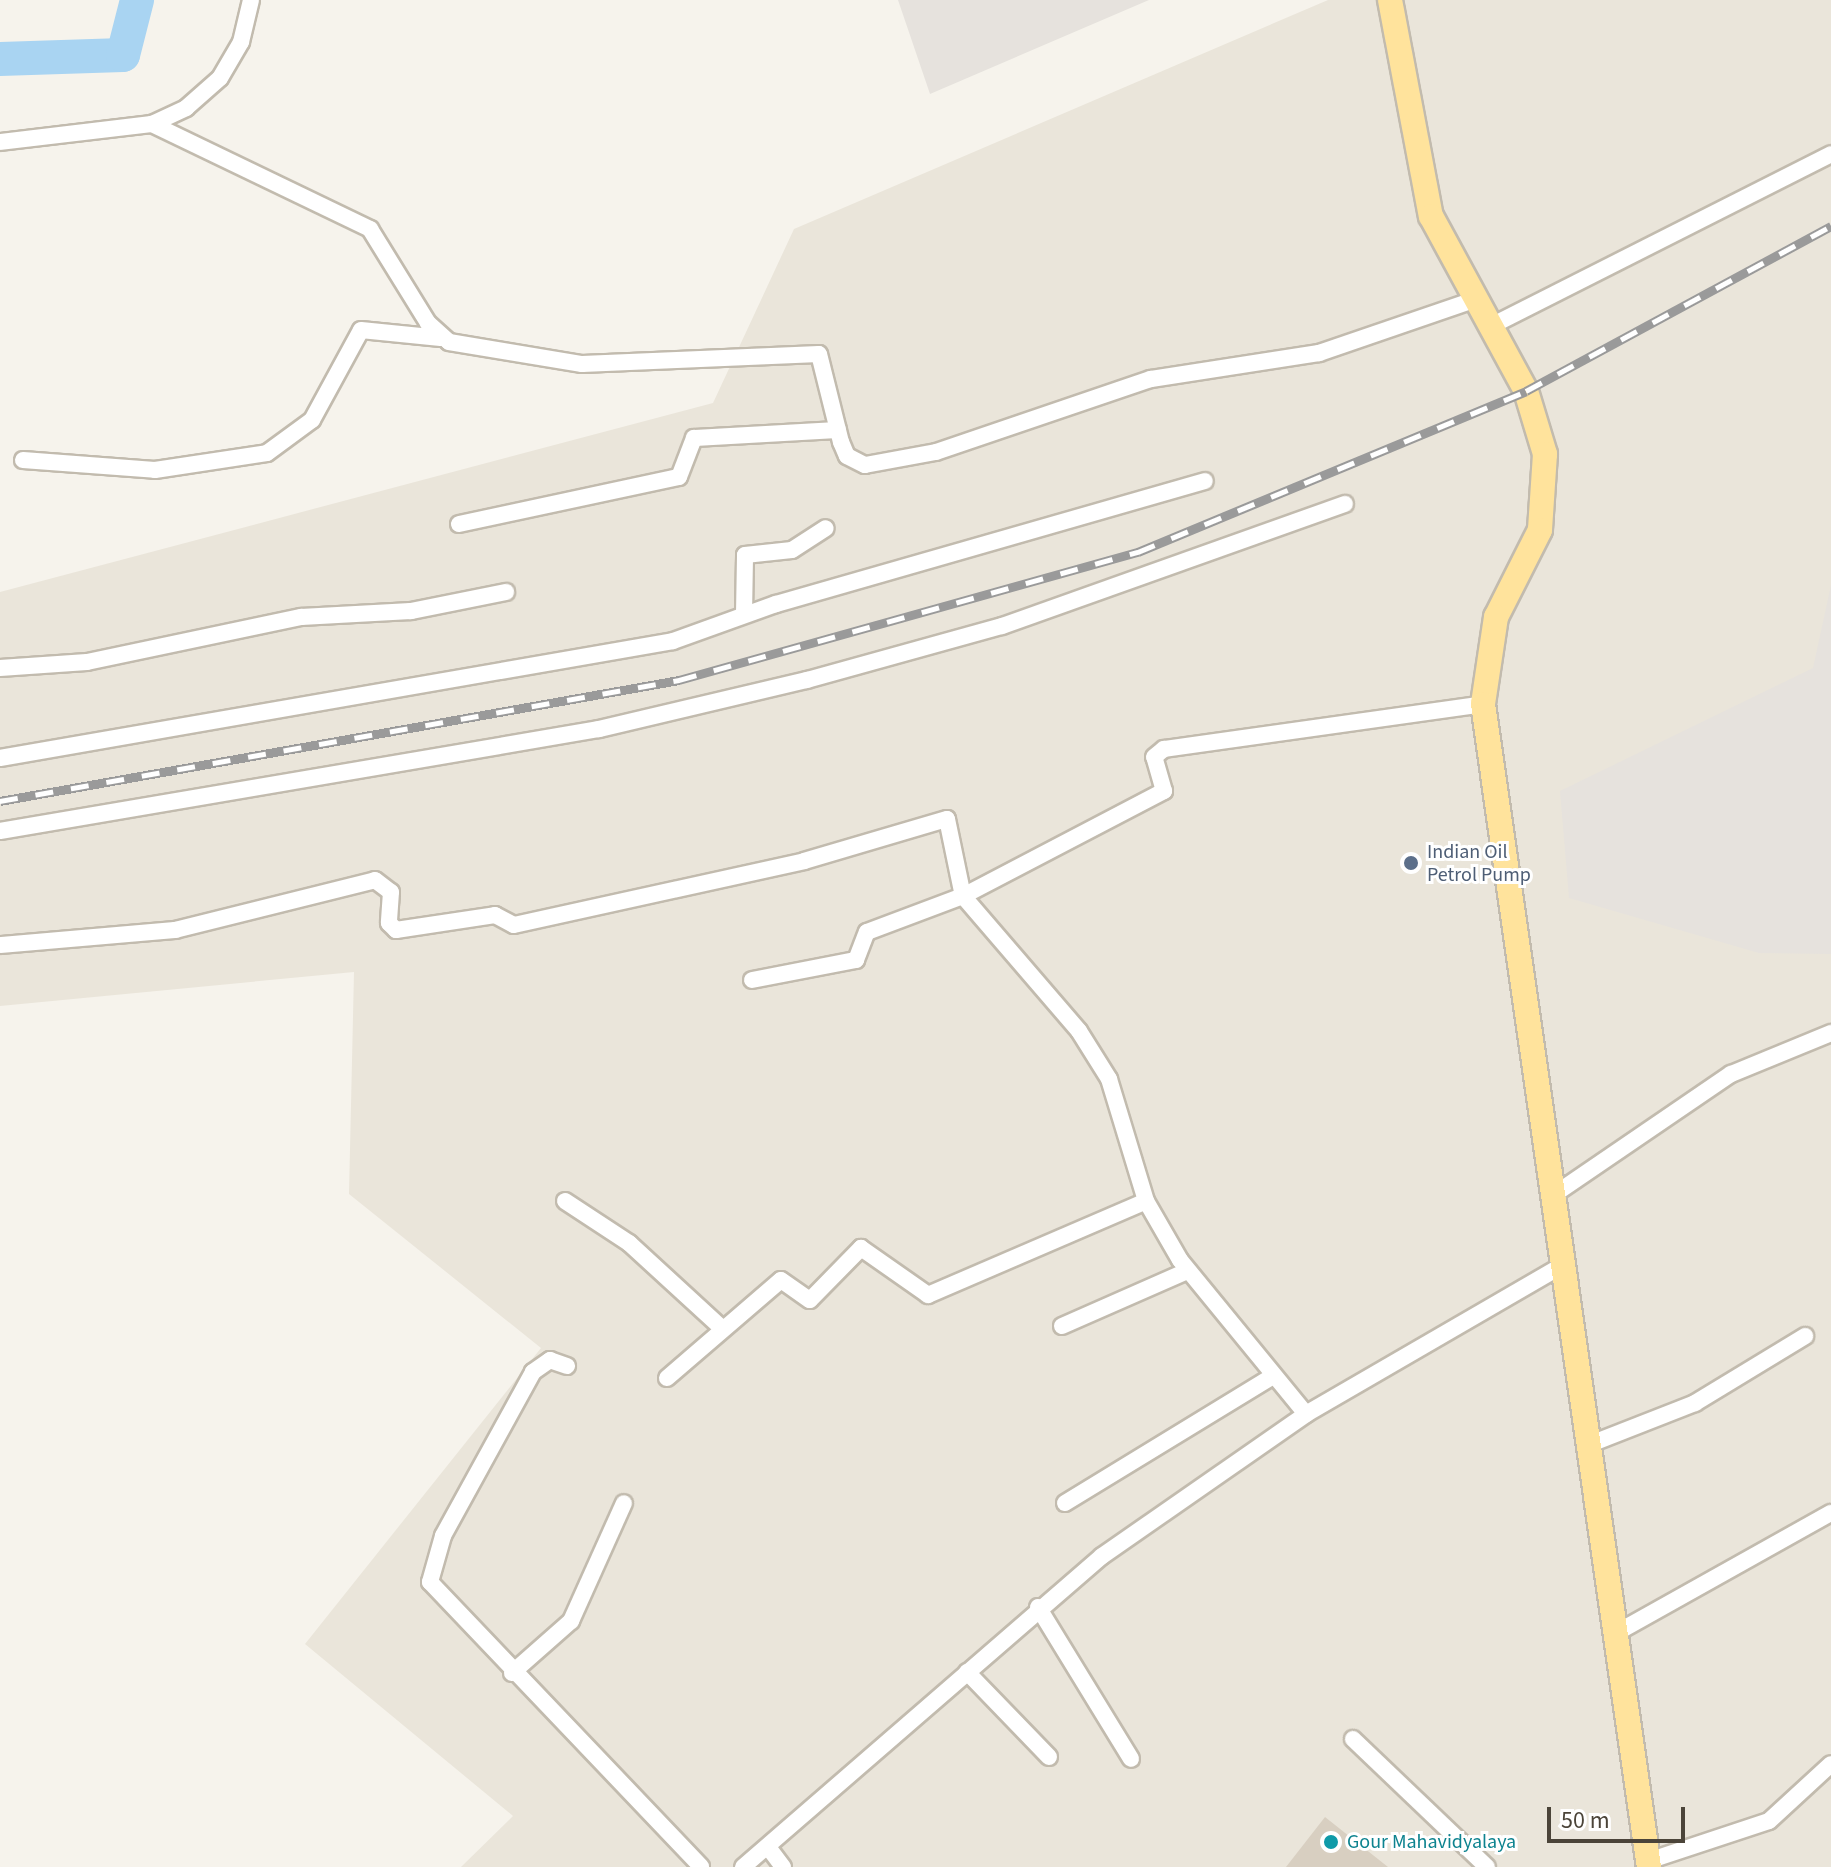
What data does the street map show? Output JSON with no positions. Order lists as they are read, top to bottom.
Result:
{
  "places": ["Indian Oil Petrol Pump", "Gour Mahavidyalaya"],
  "scale_bar": "50 m"
}
